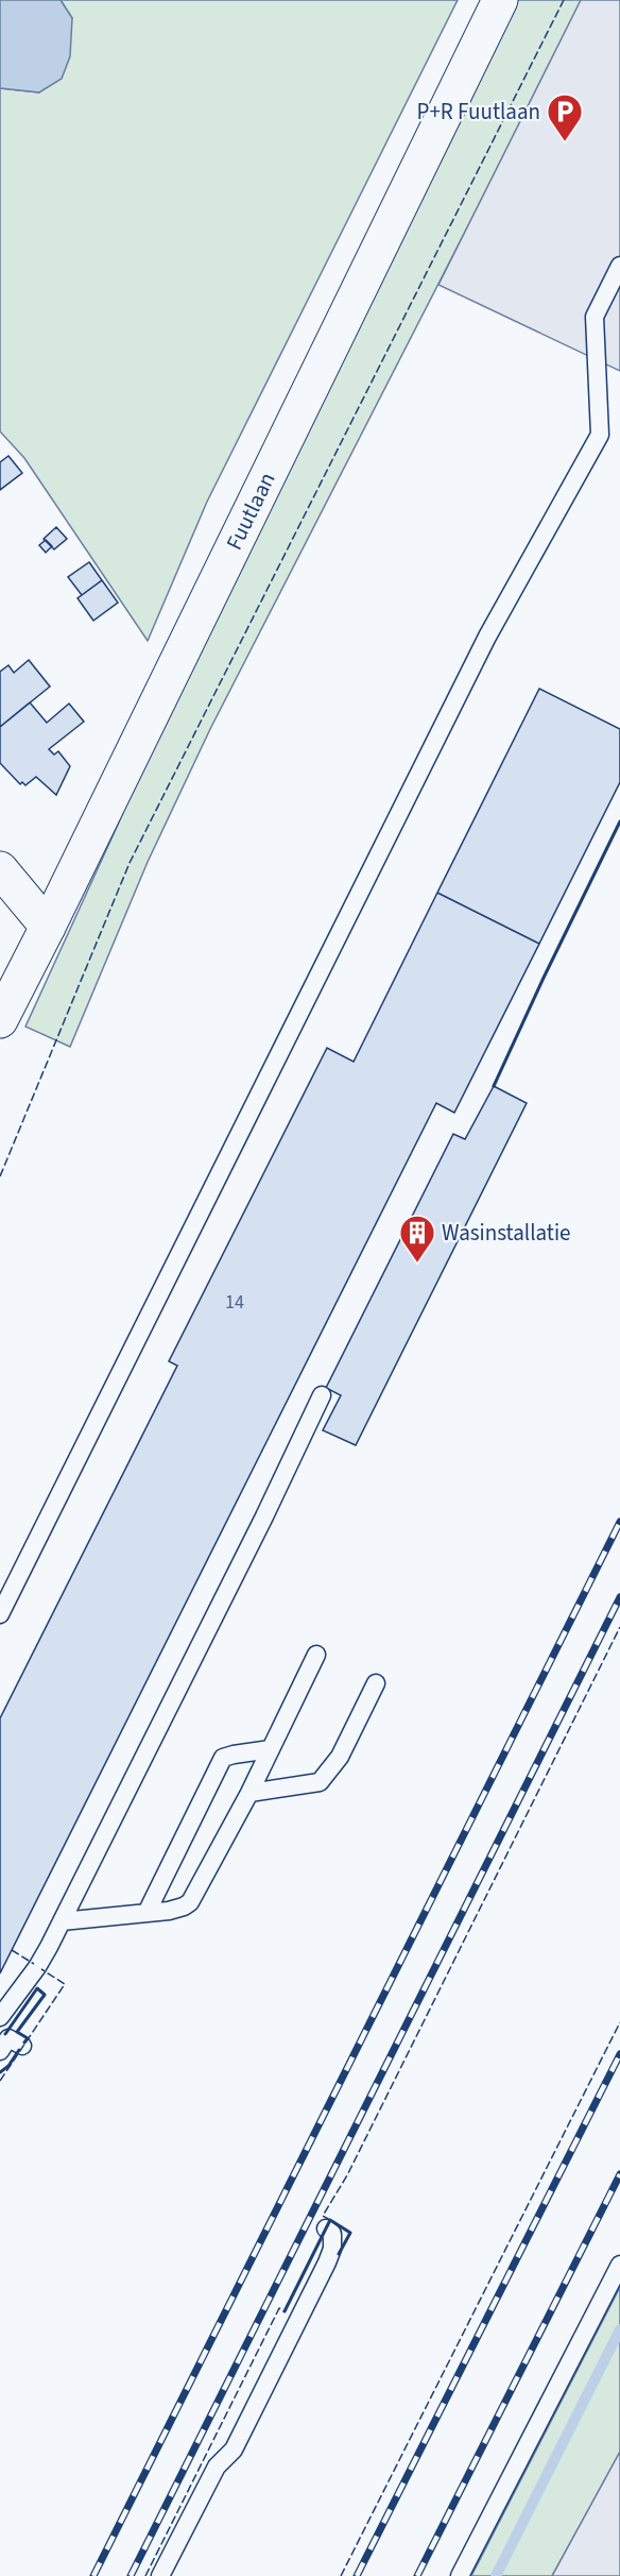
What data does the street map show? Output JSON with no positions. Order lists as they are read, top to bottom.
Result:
{
  "streets": {
    "street": ["Fuutlaan"]
  },
  "places": {
    "parking": ["P+R Fuutlaan"],
    "building": ["Wasinstallatie"]
  },
  "house_numbers": ["14"]
}
